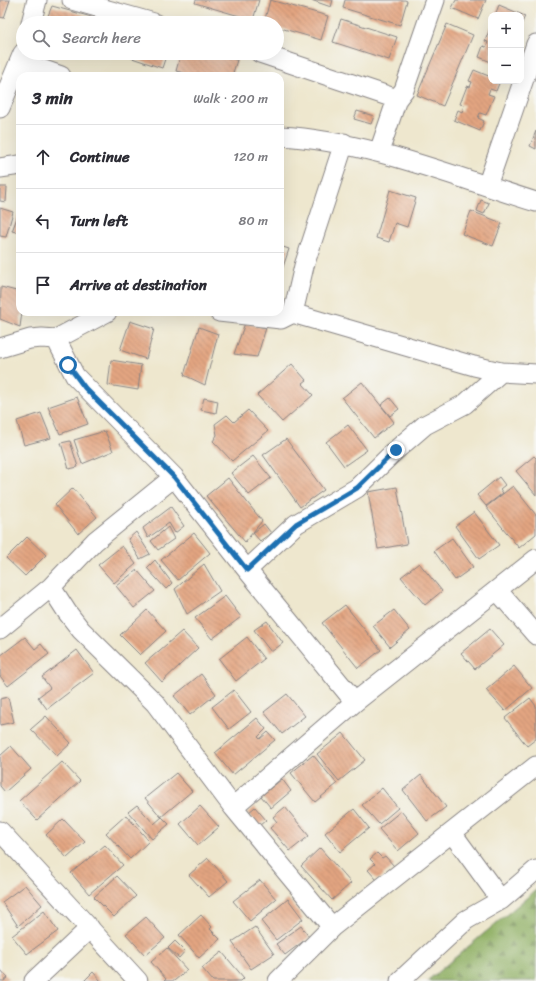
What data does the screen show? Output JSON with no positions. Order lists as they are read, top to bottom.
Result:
{
  "page": {
    "map_buttons": ["+", "−"],
    "search": "Search here",
    "heading": ["3 min", "Walk · 200 m"],
    "list": [
      ["Continue", "120 m"],
      ["Turn left", "80 m"],
      "Arrive at destination"
    ]
  }
}
